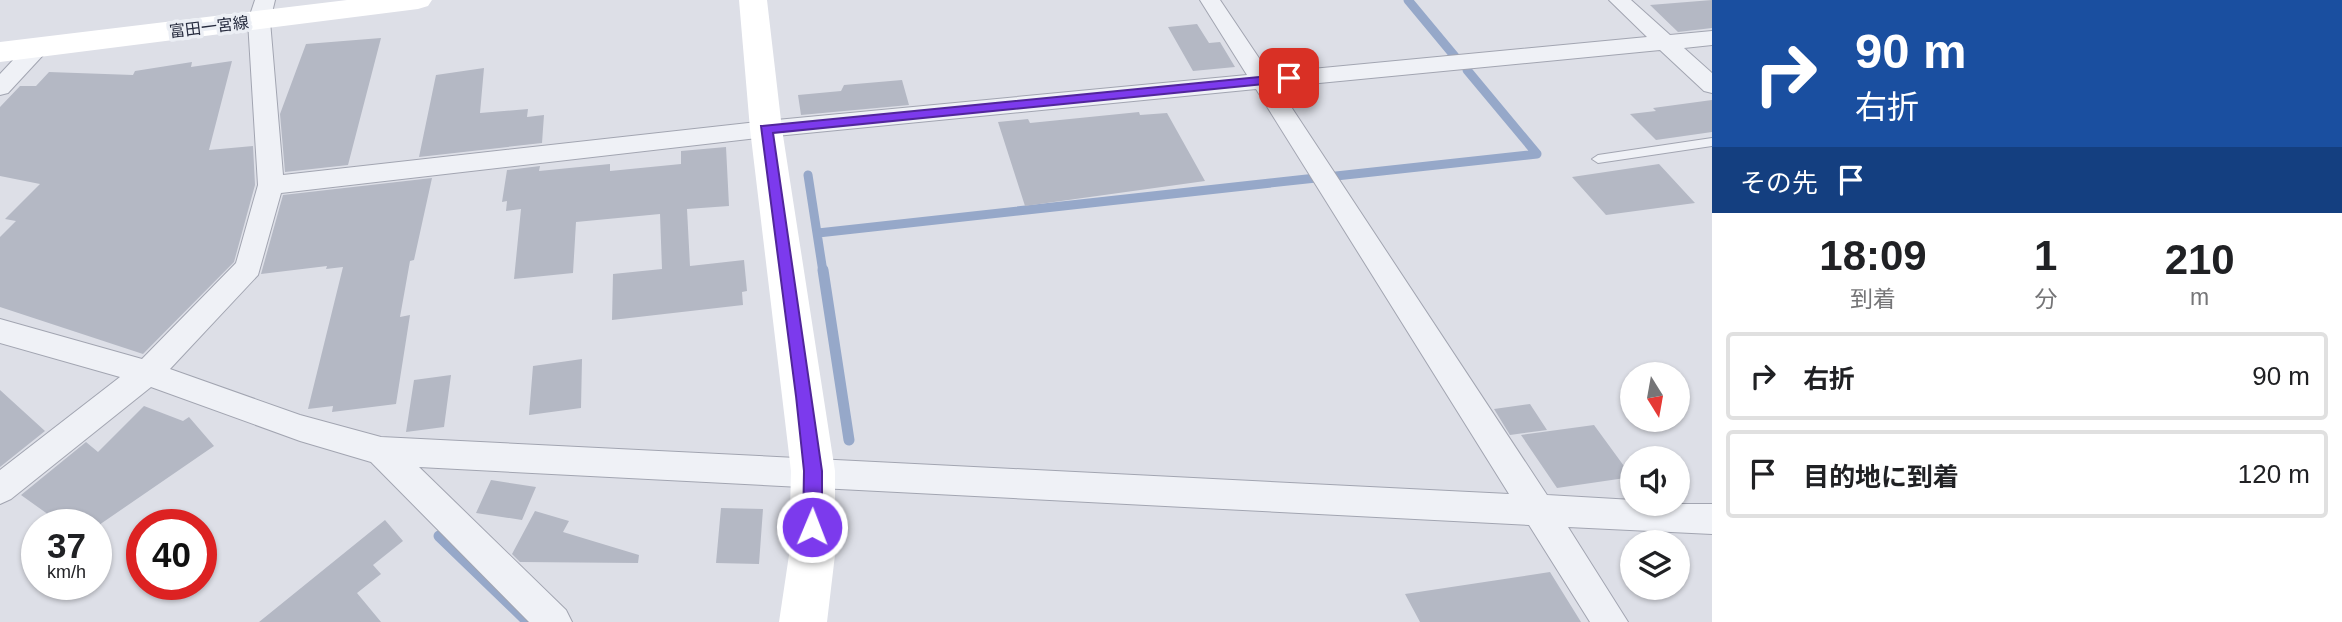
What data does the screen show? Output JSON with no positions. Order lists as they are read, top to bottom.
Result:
{
  "streets": {
    "street": ["富田一宮線"]
  },
  "north": "bottom",
  "page": {
    "turn": ["90 m", "右折"],
    "then": "その先",
    "eta": [
      "18:09",
      "到着",
      "1",
      "分",
      "210",
      "m"
    ],
    "list": [
      {
        "name": "右折",
        "value": "90 m"
      },
      {
        "name": "目的地に到着",
        "value": "120 m"
      }
    ],
    "speed": "37 km/h",
    "limit": "40"
  }
}
